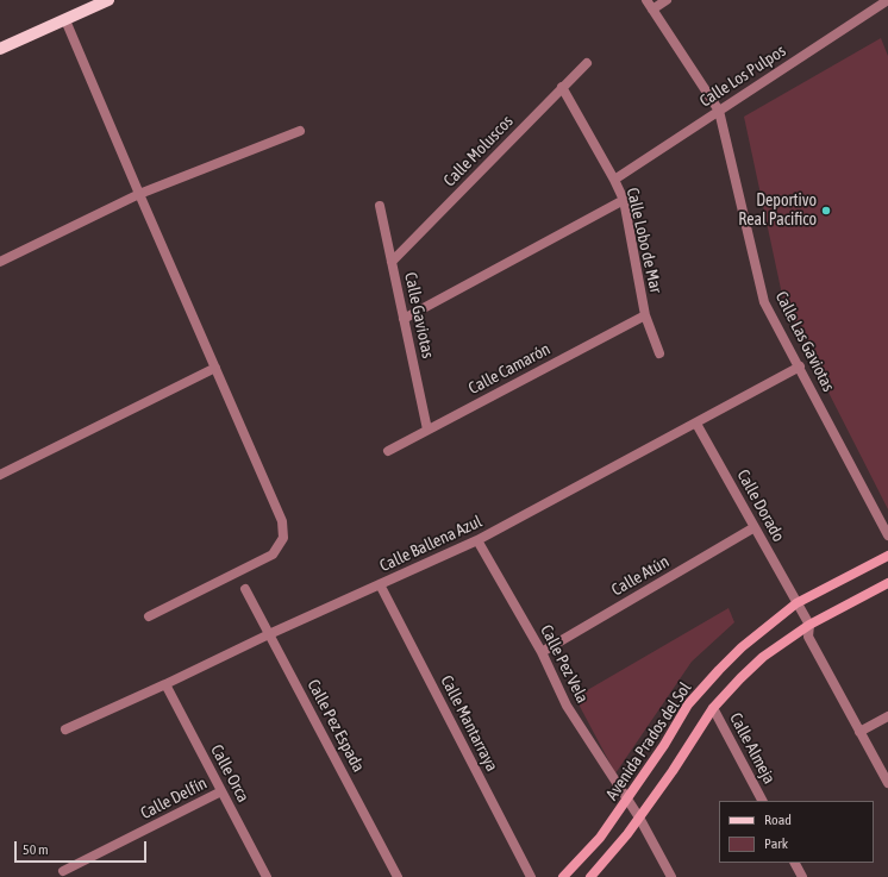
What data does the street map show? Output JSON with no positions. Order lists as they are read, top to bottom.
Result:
{
  "streets": {
    "street": [
      "Calle Los Pulpos",
      "Calle Moluscos",
      "Calle Lobo de Mar",
      "Calle Gaviotas",
      "Calle Las Gaviotas",
      "Calle Camarón",
      "Calle Dorado",
      "Calle Ballena Azul",
      "Calle Atún",
      "Calle Pez Vela",
      "Calle Mantarraya",
      "Calle Pez Espada",
      "Avenida Prados del Sol",
      "Calle Almeja",
      "Calle Orca",
      "Calle Delfín"
    ]
  },
  "crossings": [
    ["Calle Los Pulpos", "Calle Lobo de Mar"],
    ["Calle Los Pulpos", "Calle Las Gaviotas"],
    ["Calle Moluscos", "Calle Lobo de Mar"],
    ["Calle Moluscos", "Calle Gaviotas"],
    ["Calle Lobo de Mar", "Calle Camarón"],
    ["Calle Gaviotas", "Calle Camarón"],
    ["Calle Las Gaviotas", "Calle Ballena Azul"],
    ["Calle Dorado", "Calle Ballena Azul"],
    ["Calle Dorado", "Calle Atún"],
    ["Calle Dorado", "Avenida Prados del Sol"],
    ["Calle Ballena Azul", "Calle Pez Vela"],
    ["Calle Ballena Azul", "Calle Mantarraya"],
    ["Calle Ballena Azul", "Calle Pez Espada"],
    ["Calle Ballena Azul", "Calle Orca"],
    ["Calle Atún", "Calle Pez Vela"],
    ["Calle Pez Vela", "Avenida Prados del Sol"],
    ["Calle Orca", "Calle Delfín"]
  ],
  "places": ["Deportivo Real Pacifico"],
  "legend": ["Road", "Park"],
  "scale_bar": "50 m"
}
